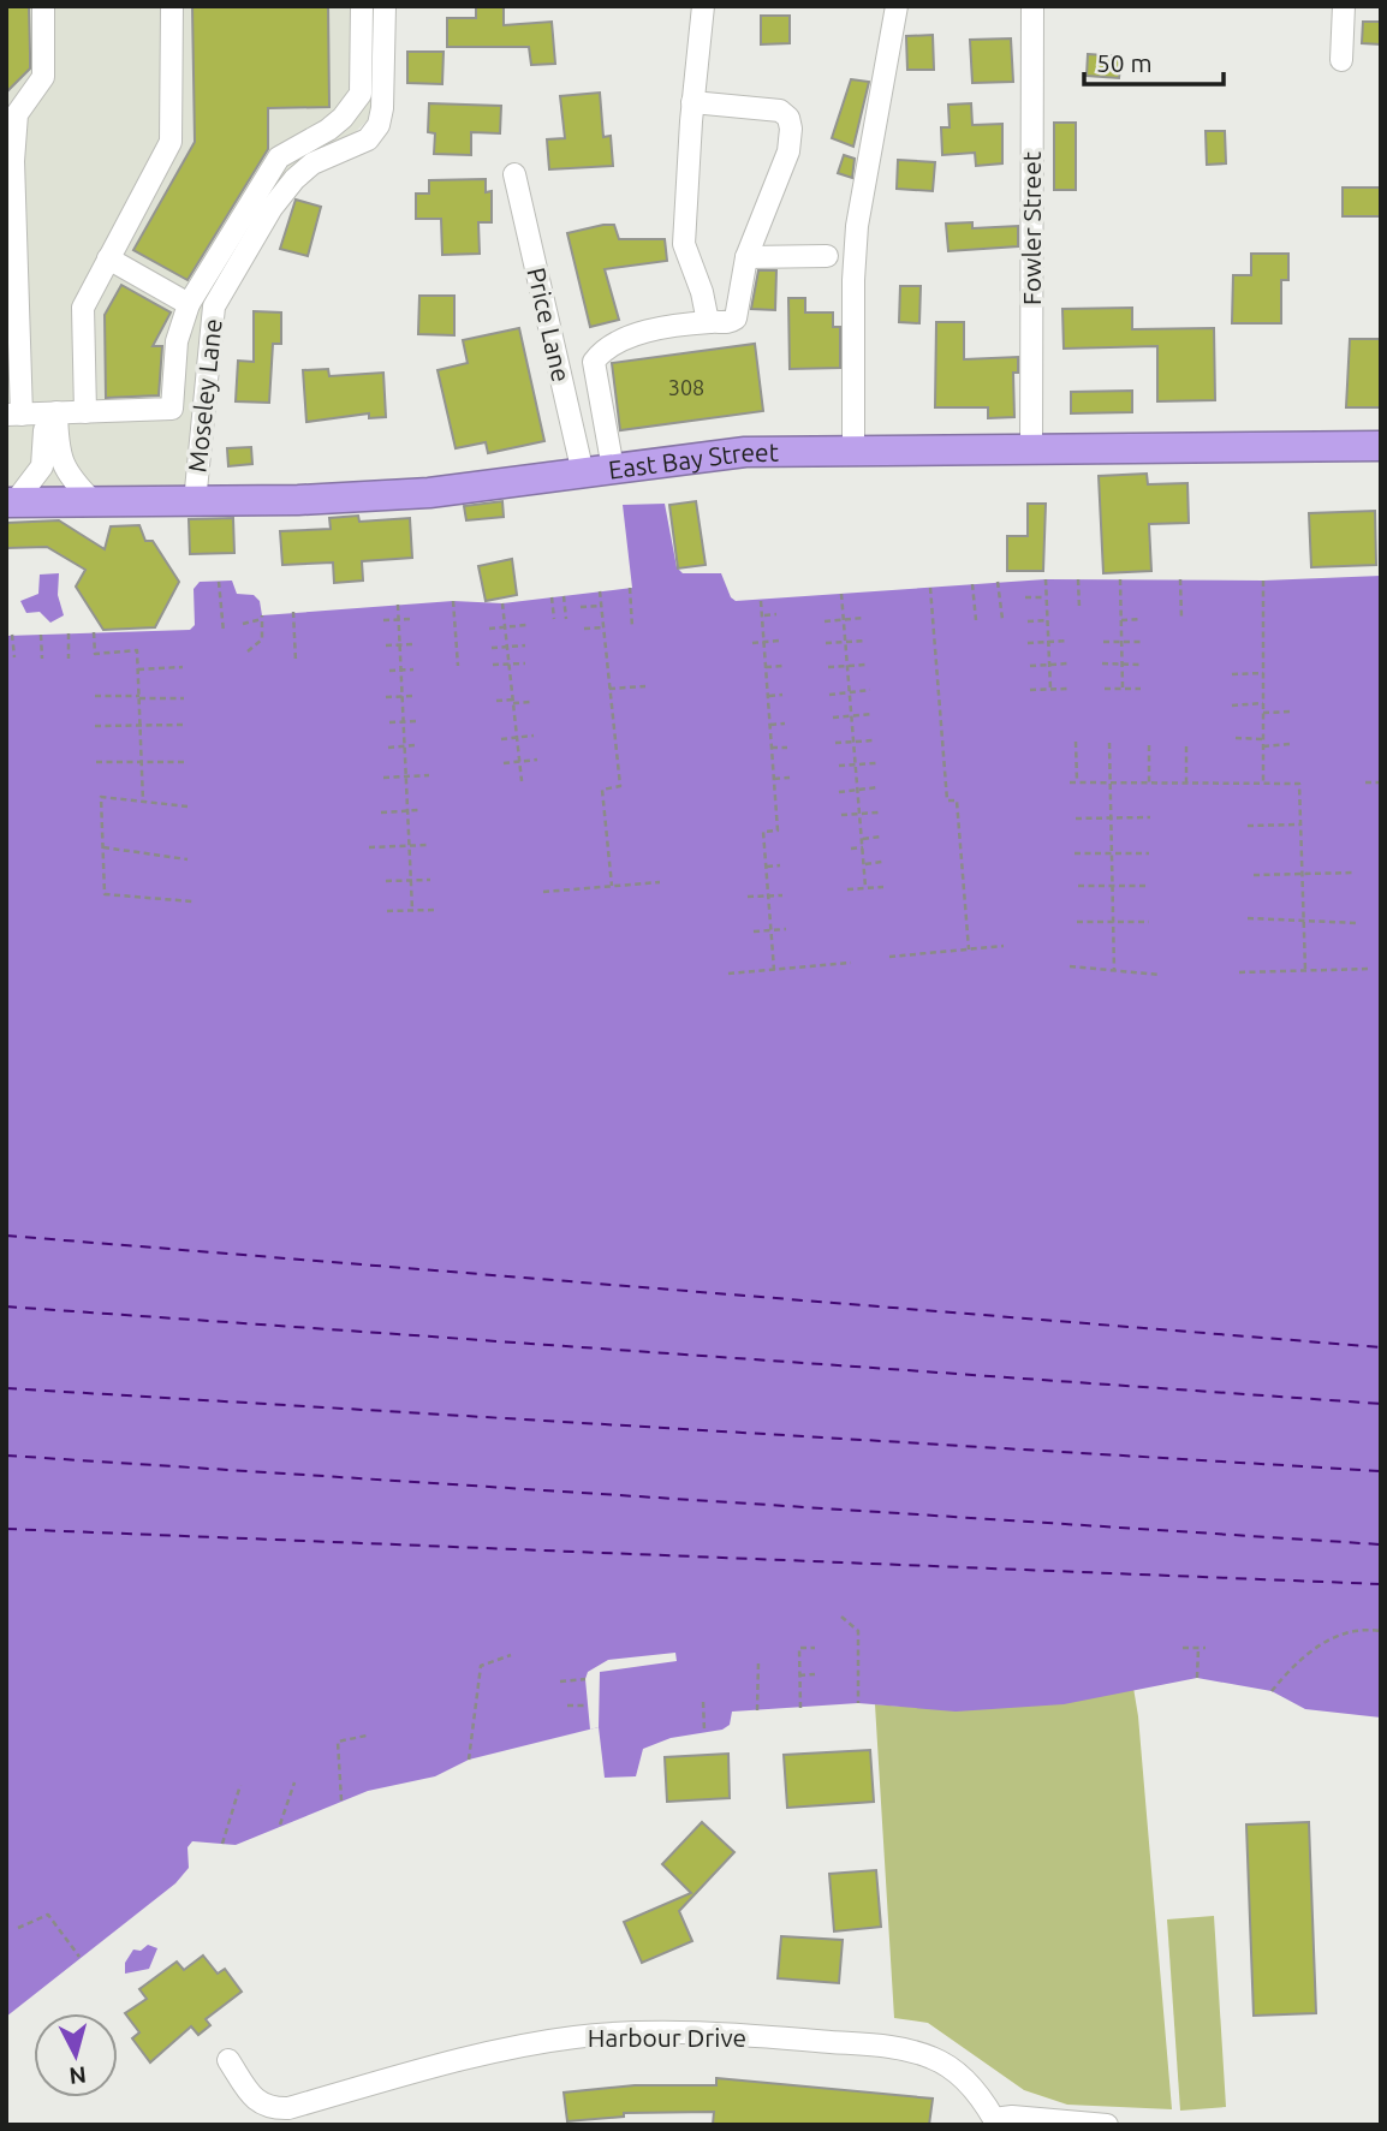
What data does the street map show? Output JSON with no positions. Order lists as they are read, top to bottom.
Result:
{
  "streets": {
    "highway": ["East Bay Street"],
    "street": [
      "Fowler Street",
      "Price Lane",
      "Moseley Lane",
      "Harbour Drive"
    ]
  },
  "crossings": [
    ["Fowler Street", "East Bay Street"],
    ["Price Lane", "East Bay Street"],
    ["Moseley Lane", "East Bay Street"]
  ],
  "house_numbers": ["308"],
  "scale_bar": "50 m",
  "north": "bottom"
}
